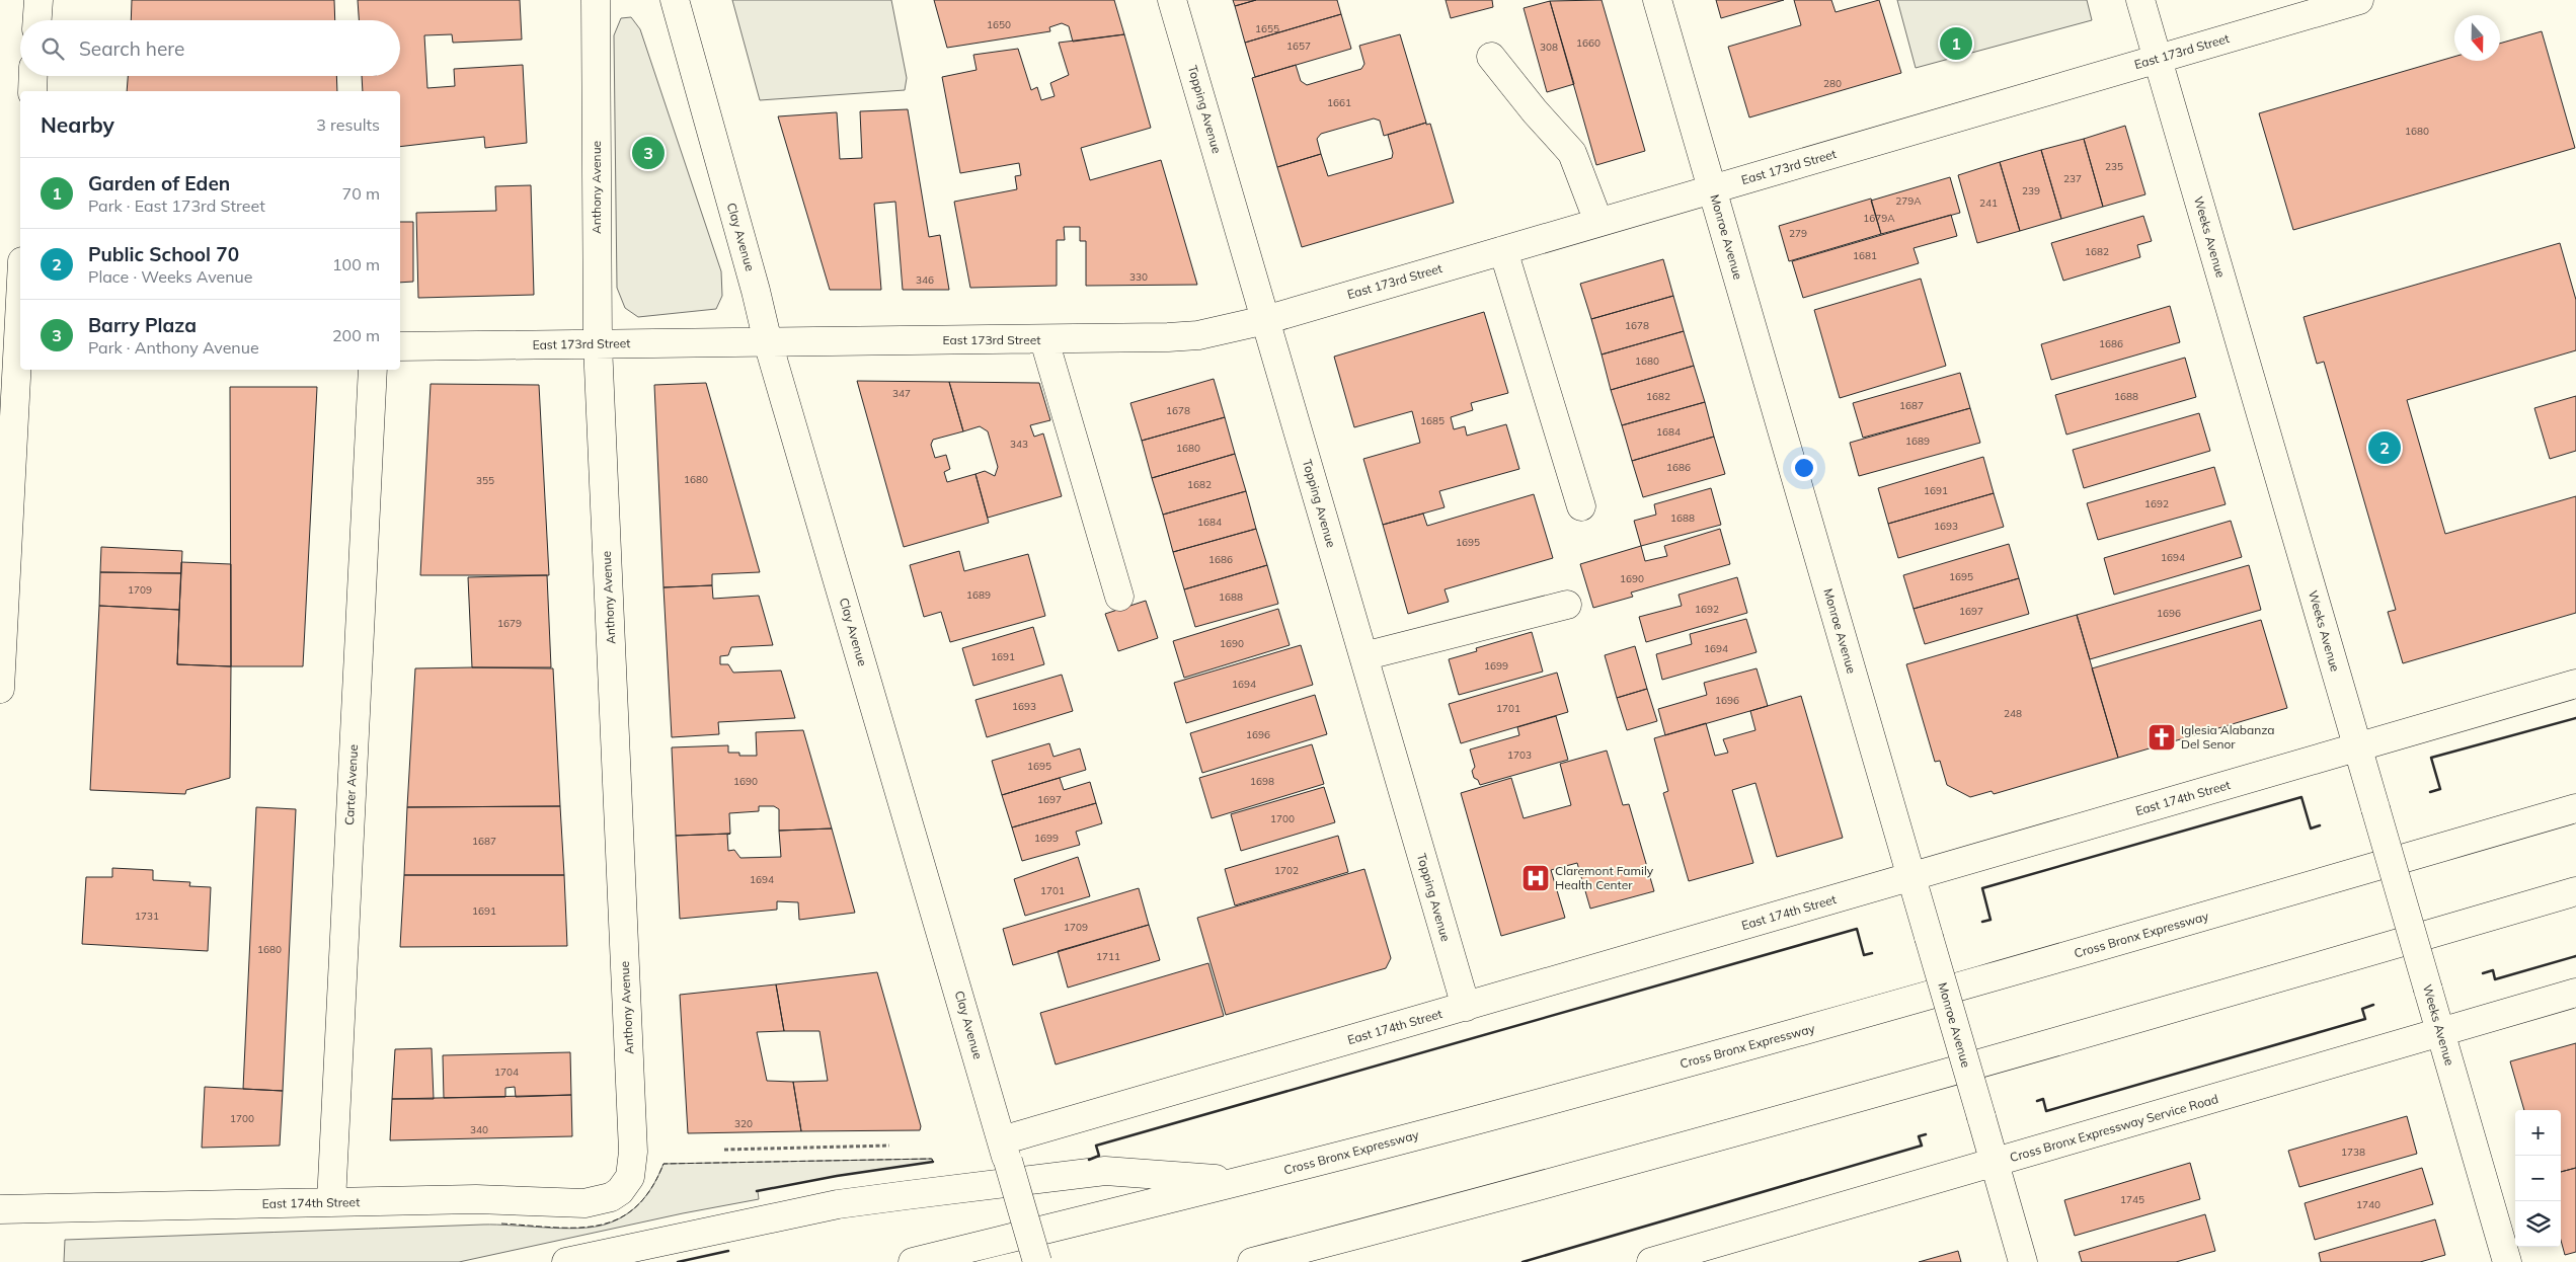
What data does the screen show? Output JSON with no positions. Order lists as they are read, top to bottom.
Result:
{
  "streets": {
    "main road": [
      "East 173rd Street",
      "Topping Avenue",
      "Anthony Avenue",
      "Clay Avenue",
      "Monroe Avenue",
      "Weeks Avenue",
      "Carter Avenue",
      "East 174th Street",
      "Cross Bronx Expressway",
      "Cross Bronx Expressway Service Road"
    ]
  },
  "crossings": [
    ["East 173rd Street", "Topping Avenue"],
    ["East 173rd Street", "Anthony Avenue"],
    ["East 173rd Street", "Clay Avenue"],
    ["East 173rd Street", "Monroe Avenue"],
    ["East 173rd Street", "Weeks Avenue"],
    ["Topping Avenue", "East 174th Street"],
    ["Anthony Avenue", "East 174th Street"],
    ["Clay Avenue", "East 174th Street"],
    ["Monroe Avenue", "East 174th Street"],
    ["Monroe Avenue", "Cross Bronx Expressway Service Road"],
    ["Weeks Avenue", "East 174th Street"],
    ["Weeks Avenue", "Cross Bronx Expressway Service Road"],
    ["Carter Avenue", "East 174th Street"]
  ],
  "places": {
    "church": ["Iglesia Alabanza Del Senor"],
    "hospital": ["Claremont Family Health Center"]
  },
  "house_numbers": [
    "1650",
    "1655",
    "1660",
    "1657",
    "308",
    "280",
    "1661",
    "1680",
    "235",
    "237",
    "239",
    "279A",
    "241",
    "1679A",
    "279",
    "1682",
    "1681",
    "330",
    "346",
    "1678",
    "1686",
    "1680",
    "347",
    "1682",
    "1688",
    "1687",
    "1678",
    "1685",
    "1684",
    "1689",
    "343",
    "1680",
    "1686",
    "1680",
    "355",
    "1682",
    "1691",
    "1692",
    "1688",
    "1684",
    "1693",
    "1695",
    "1694",
    "1686",
    "1695",
    "1690",
    "1709",
    "1689",
    "1688",
    "1692",
    "1697",
    "1696",
    "1679",
    "1690",
    "1694",
    "1691",
    "1699",
    "1694",
    "1696",
    "1693",
    "1701",
    "248",
    "1696",
    "1703",
    "1695",
    "1690",
    "1698",
    "1697",
    "1700",
    "1699",
    "1687",
    "1702",
    "1694",
    "1701",
    "1691",
    "1731",
    "1709",
    "1680",
    "1711",
    "1704",
    "1700",
    "320",
    "340",
    "1738",
    "1745",
    "1740"
  ],
  "north": "bottom",
  "page": {
    "search": "Search here",
    "pins": ["1", "3", "2"],
    "heading": ["Nearby", "3 results"],
    "list": [
      {
        "mark": "1",
        "name": "Garden of Eden",
        "note": "Park · East 173rd Street",
        "value": "70 m"
      },
      {
        "mark": "2",
        "name": "Public School 70",
        "note": "Place · Weeks Avenue",
        "value": "100 m"
      },
      {
        "mark": "3",
        "name": "Barry Plaza",
        "note": "Park · Anthony Avenue",
        "value": "200 m"
      }
    ],
    "map_buttons": ["+", "−"]
  }
}
